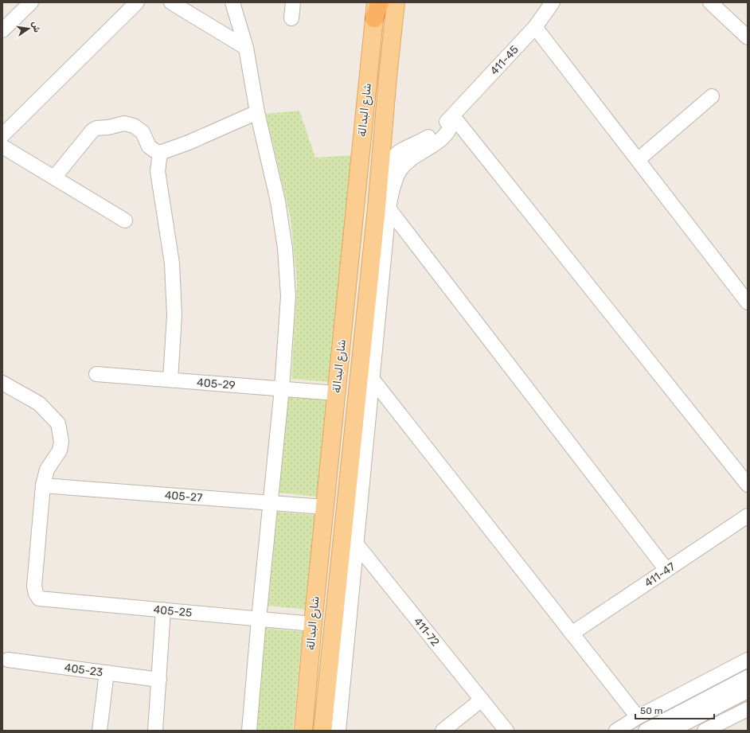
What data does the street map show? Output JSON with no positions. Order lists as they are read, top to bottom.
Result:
{
  "streets": {
    "main road": ["شارع البدالة"],
    "street": [
      "411-45",
      "405-29",
      "405-27",
      "411-47",
      "405-25",
      "411-72",
      "405-23"
    ]
  },
  "crossings": [
    ["411-45", "شارع البدالة"],
    ["شارع البدالة", "405-29"],
    ["شارع البدالة", "405-27"],
    ["شارع البدالة", "405-25"],
    ["شارع البدالة", "411-72"],
    ["405-27", "405-25"]
  ],
  "scale_bar": "50 m",
  "north": "right"
}
